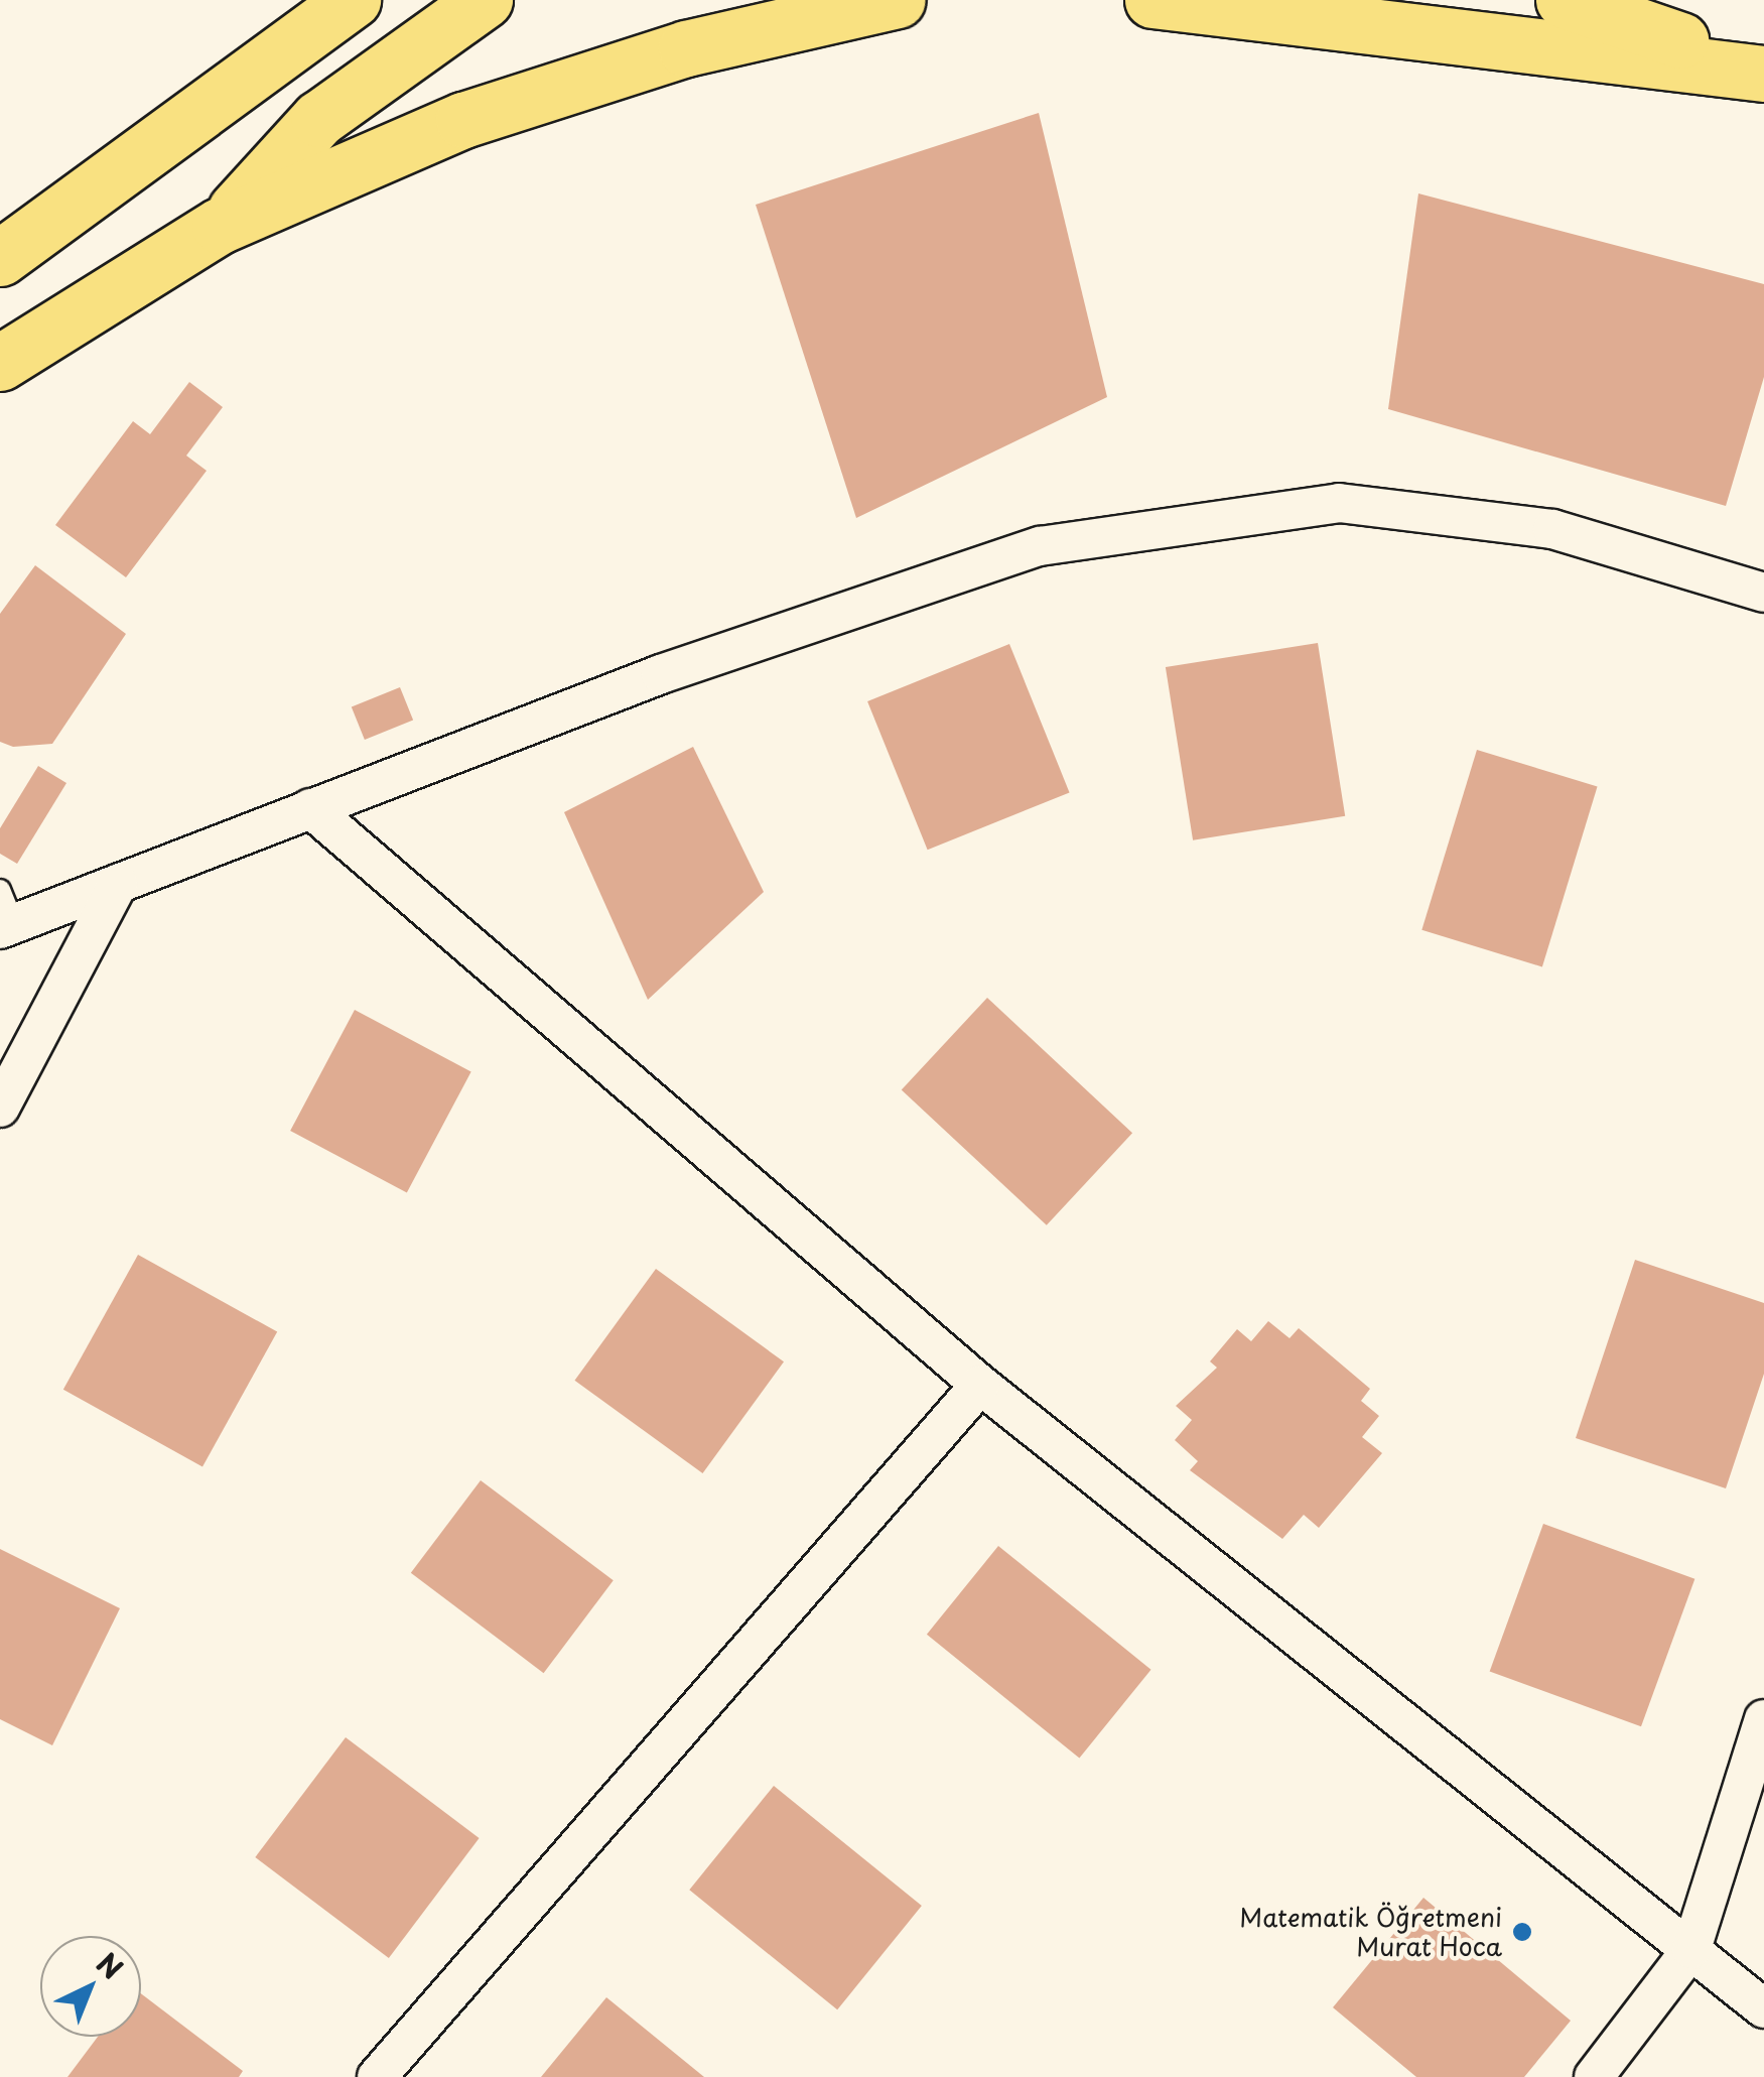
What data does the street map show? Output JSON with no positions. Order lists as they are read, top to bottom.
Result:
{
  "places": ["Matematik Öğretmeni Murat Hoca"],
  "north": "top right"
}
